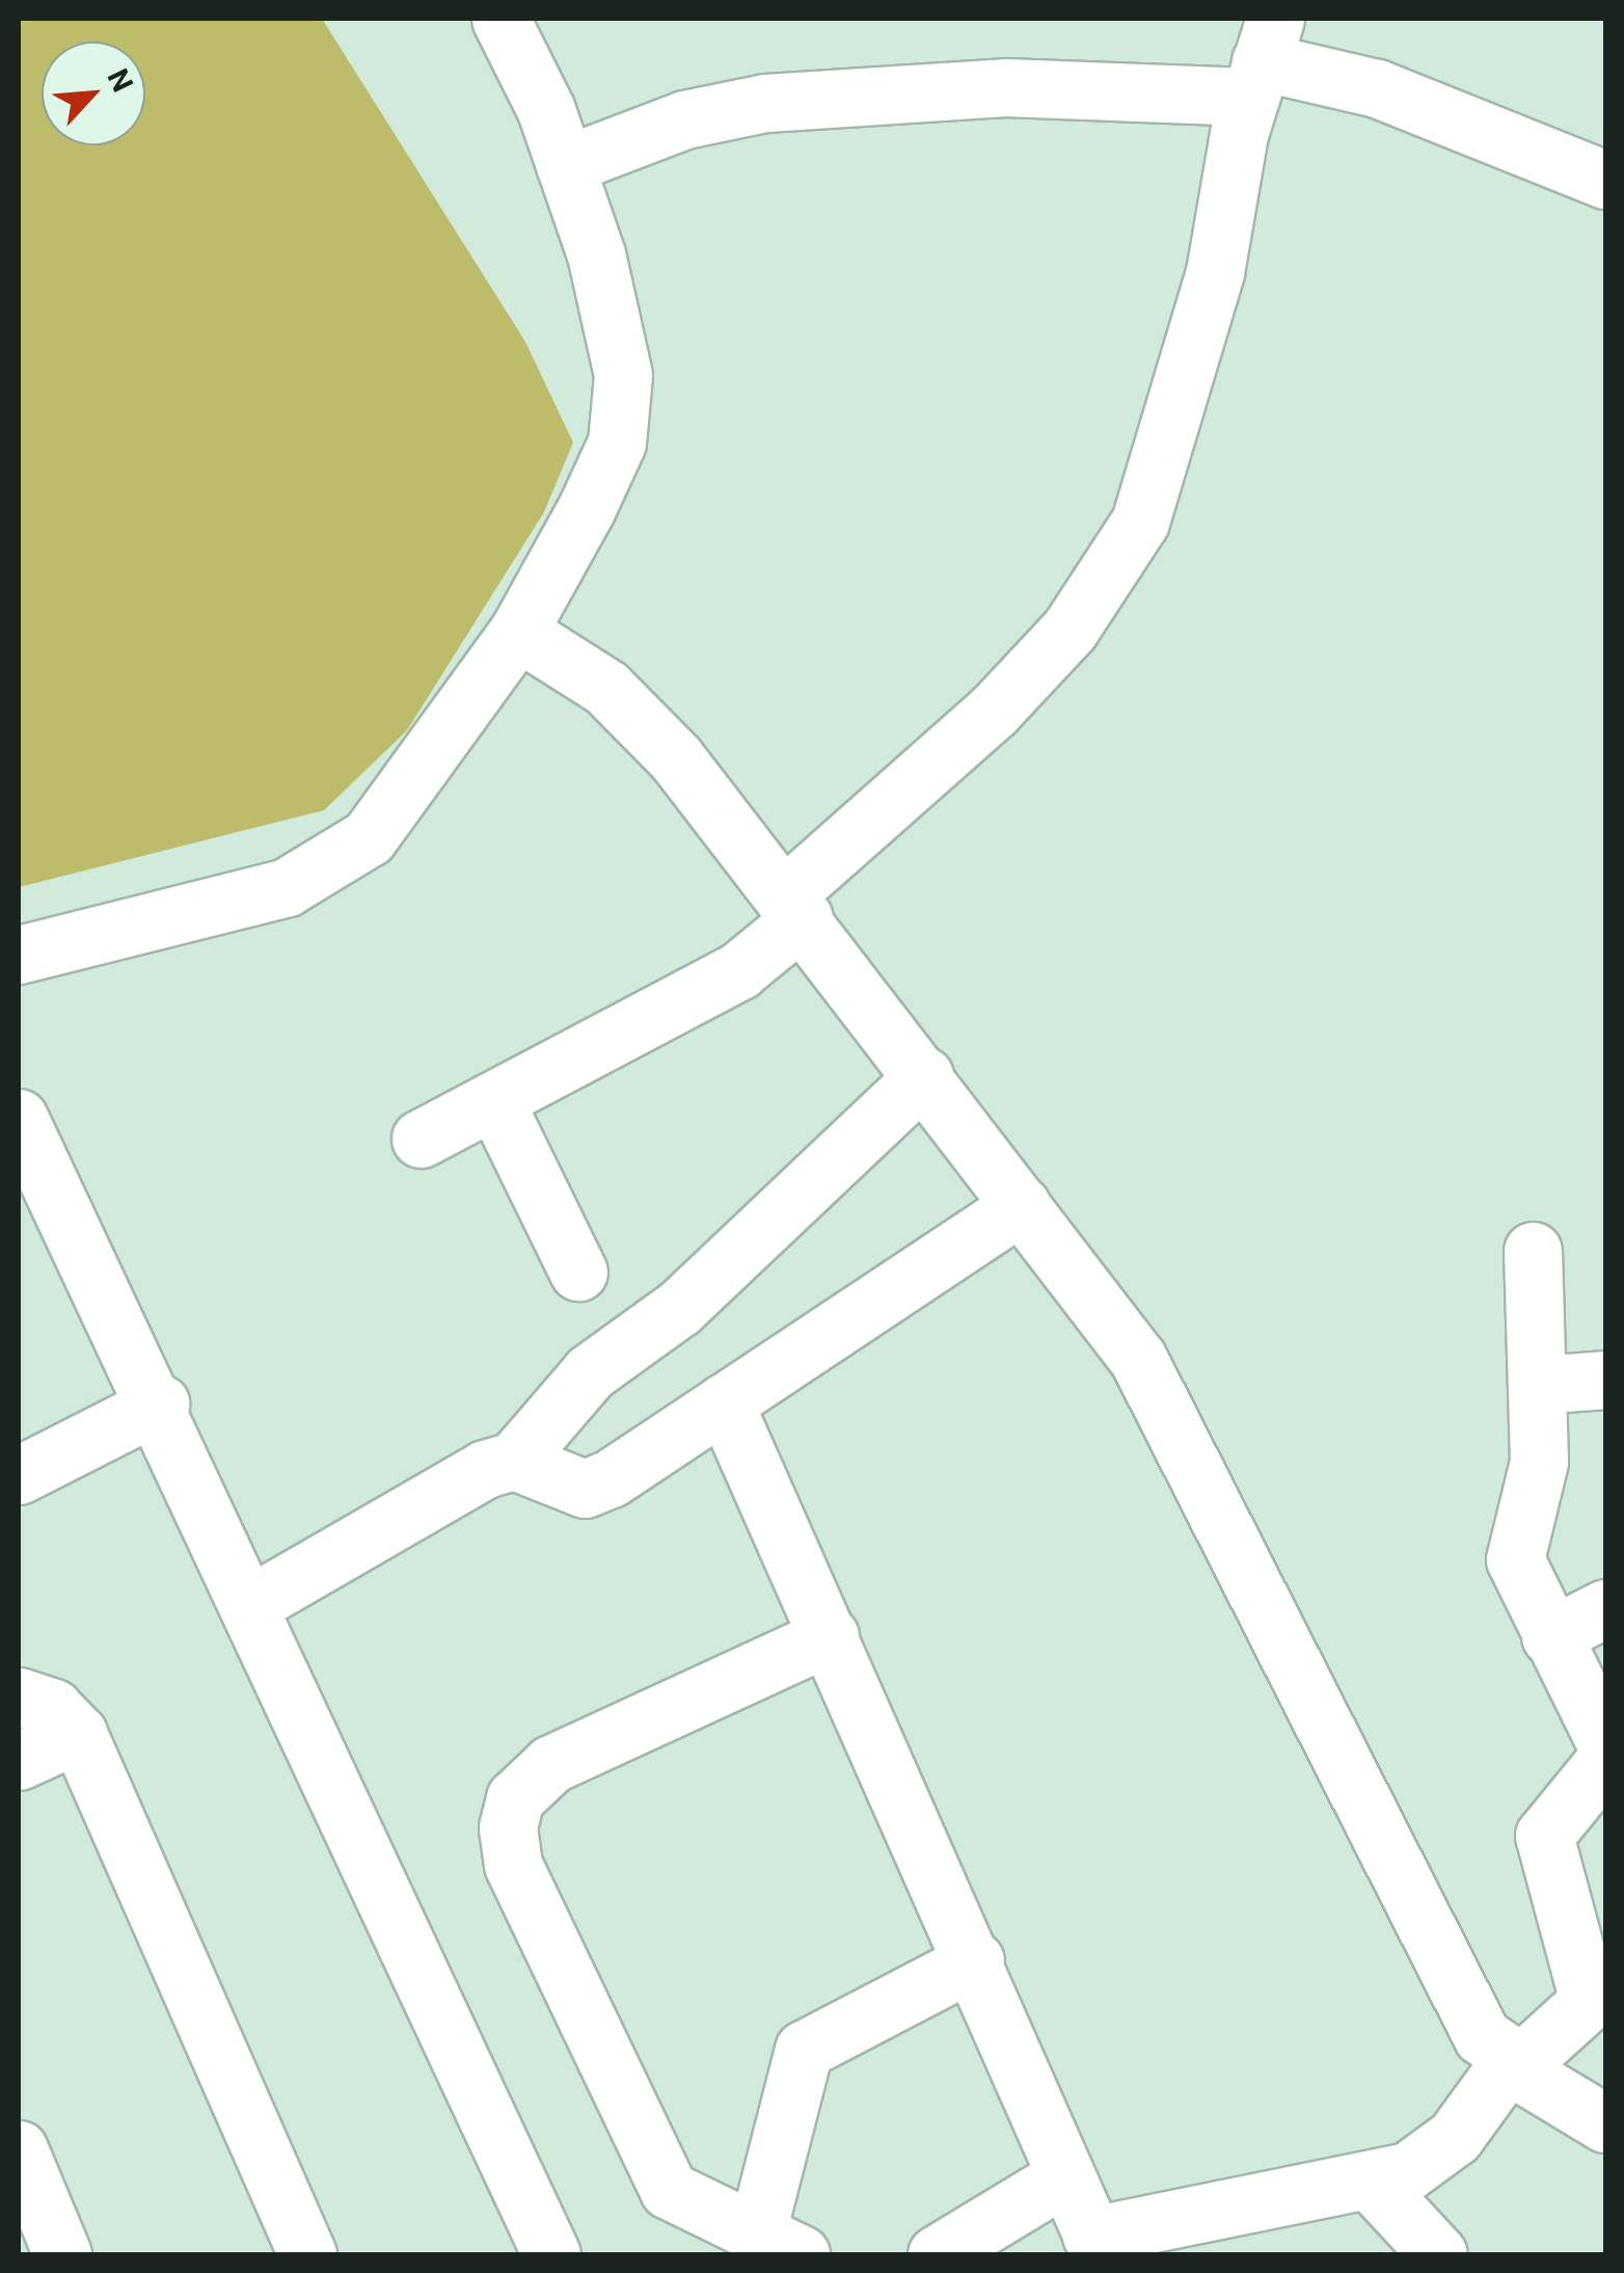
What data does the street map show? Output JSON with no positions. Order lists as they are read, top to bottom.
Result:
{
  "north": "top right"
}
